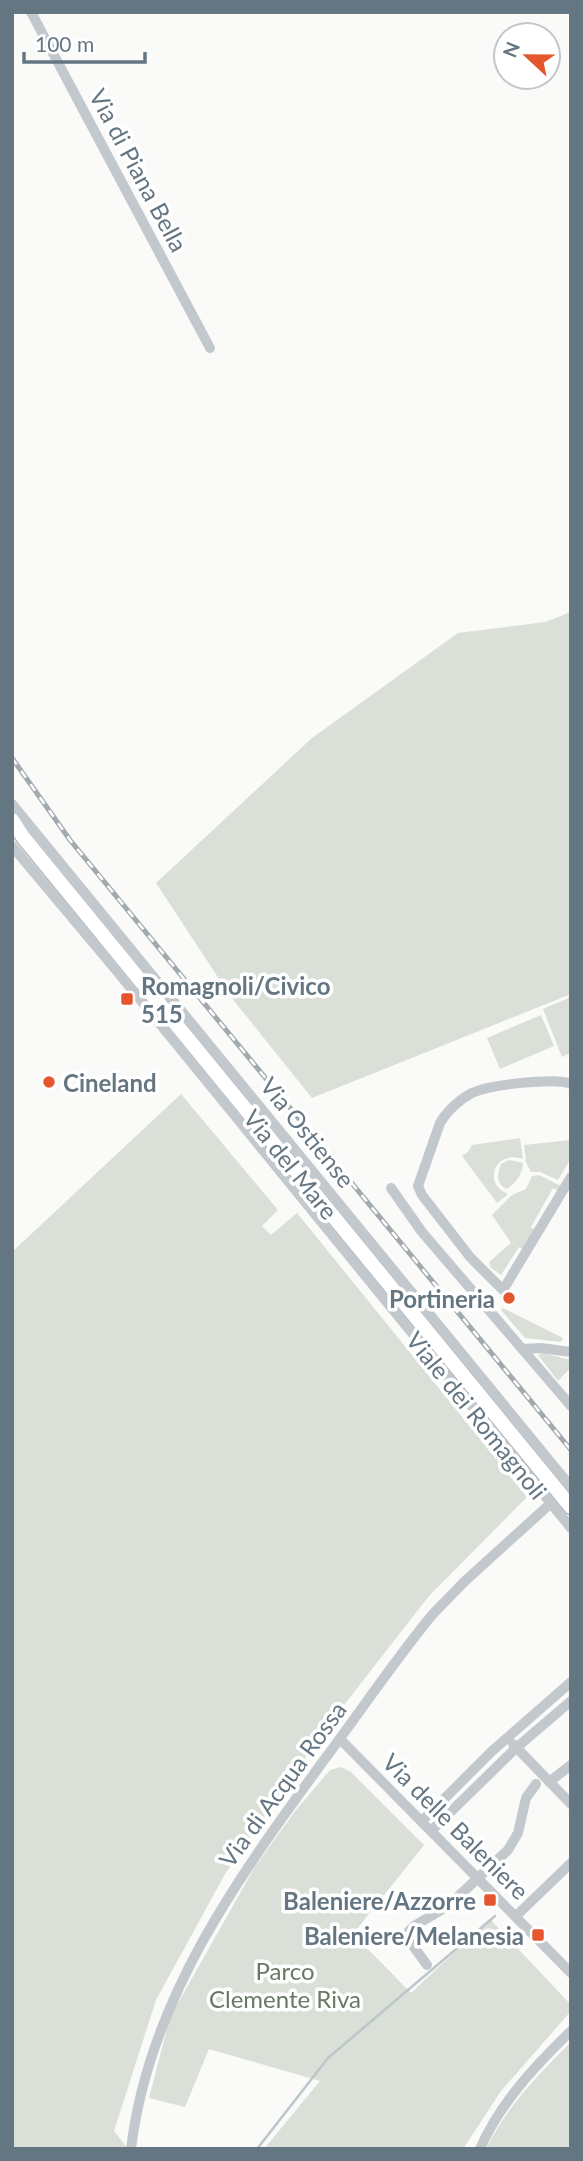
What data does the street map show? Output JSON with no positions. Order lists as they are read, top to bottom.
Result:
{
  "streets": {
    "main road": ["Via del Mare"],
    "street": [
      "Via di Piana Bella",
      "Via Ostiense",
      "Viale dei Romagnoli",
      "Via di Acqua Rossa",
      "Via delle Baleniere"
    ]
  },
  "crossings": [
    ["Via del Mare", "Viale dei Romagnoli"],
    ["Viale dei Romagnoli", "Via di Acqua Rossa"],
    ["Via di Acqua Rossa", "Via delle Baleniere"]
  ],
  "parks": ["Parco Clemente Riva"],
  "places": {
    "transit": ["Romagnoli/Civico 515", "Baleniere/Azzorre", "Baleniere/Melanesia"],
    "other": ["Cineland", "Portineria"]
  },
  "scale_bar": "100 m",
  "north": "left"
}
